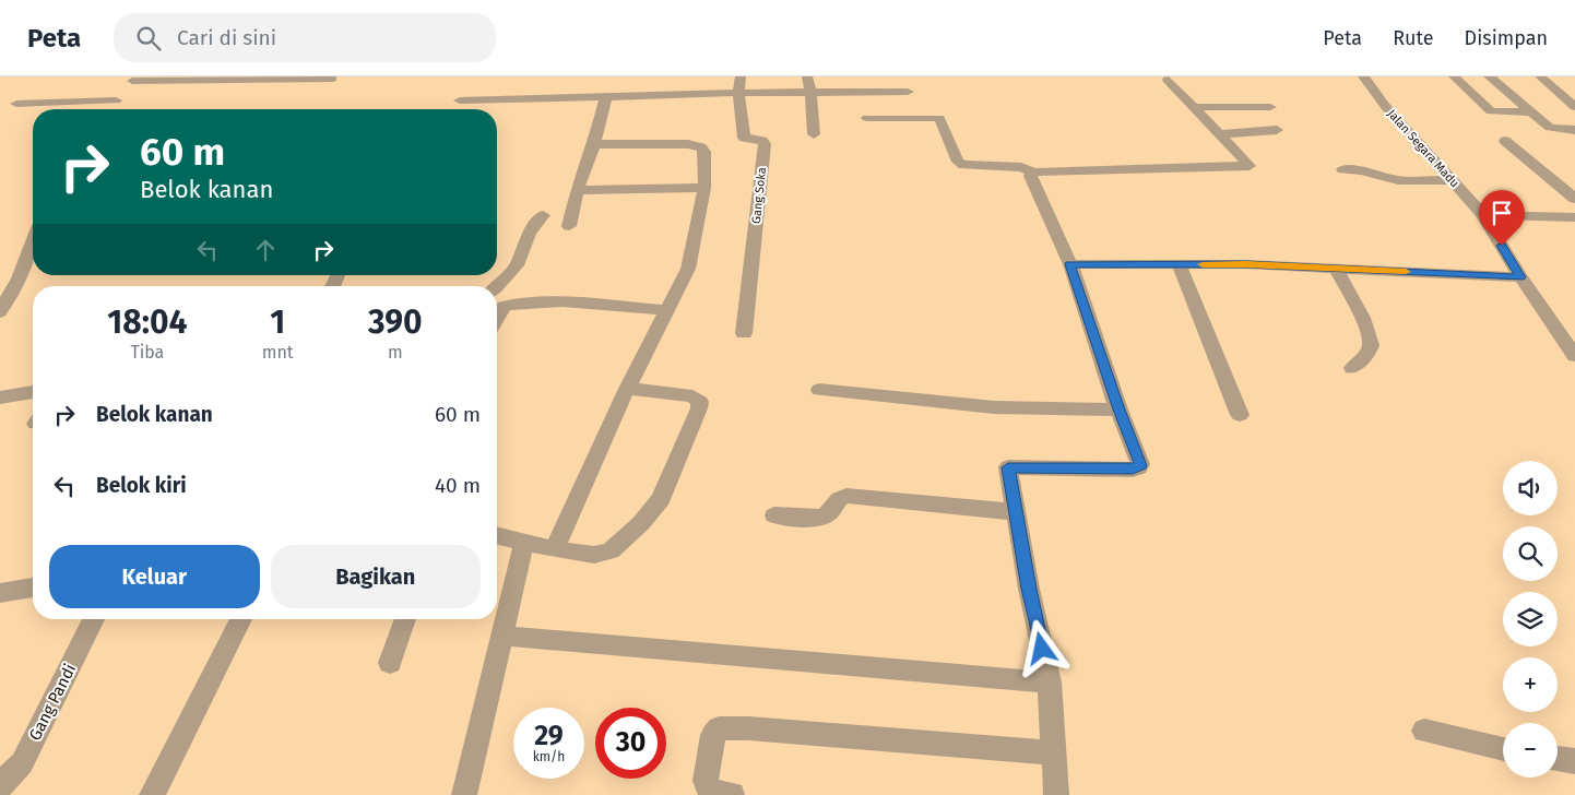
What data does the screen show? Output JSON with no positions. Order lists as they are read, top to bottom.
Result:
{
  "streets": {
    "street": ["Jalan Segara Madu", "Gang Soka", "Gang Pandi"]
  },
  "page": {
    "header": "Peta",
    "search": "Cari di sini",
    "nav": ["Peta", "Rute", "Disimpan"],
    "turn": ["60 m", "Belok kanan"],
    "eta": [
      "18:04",
      "Tiba",
      "1",
      "mnt",
      "390",
      "m"
    ],
    "list": [
      {
        "name": "Belok kanan",
        "value": "60 m"
      },
      {
        "name": "Belok kiri",
        "value": "40 m"
      }
    ],
    "map_buttons": ["+", "−"],
    "buttons": ["Keluar", "Bagikan"],
    "speed": "29 km/h",
    "limit": "30"
  }
}
